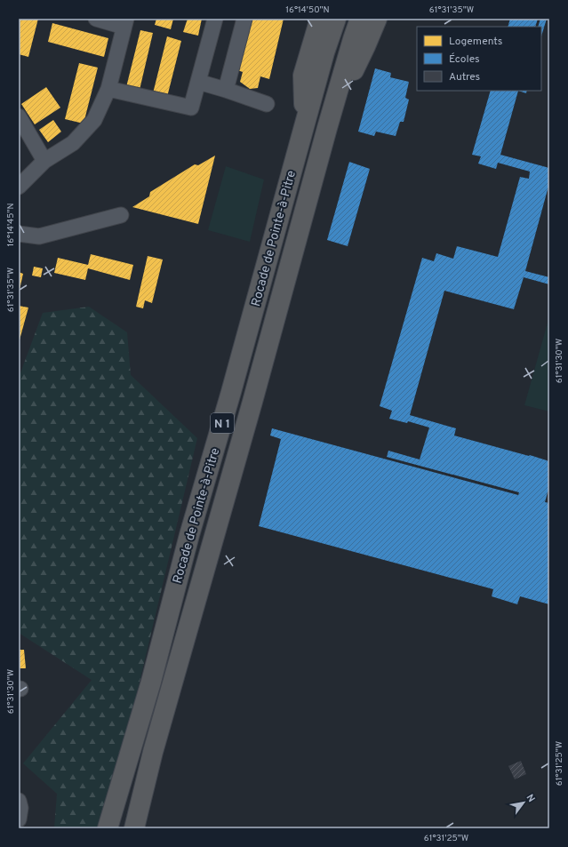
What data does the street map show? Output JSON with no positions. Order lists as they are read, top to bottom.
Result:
{
  "streets": {
    "highway": ["Rocade de Pointe-à-Pitre", "N 1"]
  },
  "legend": ["Logements", "Écoles", "Autres"],
  "north": "top right",
  "coordinates": [
    "16°14'50\"N",
    "61°31'35\"W",
    "16°14'45\"N",
    "61°31'30\"W",
    "61°31'25\"W"
  ]
}
